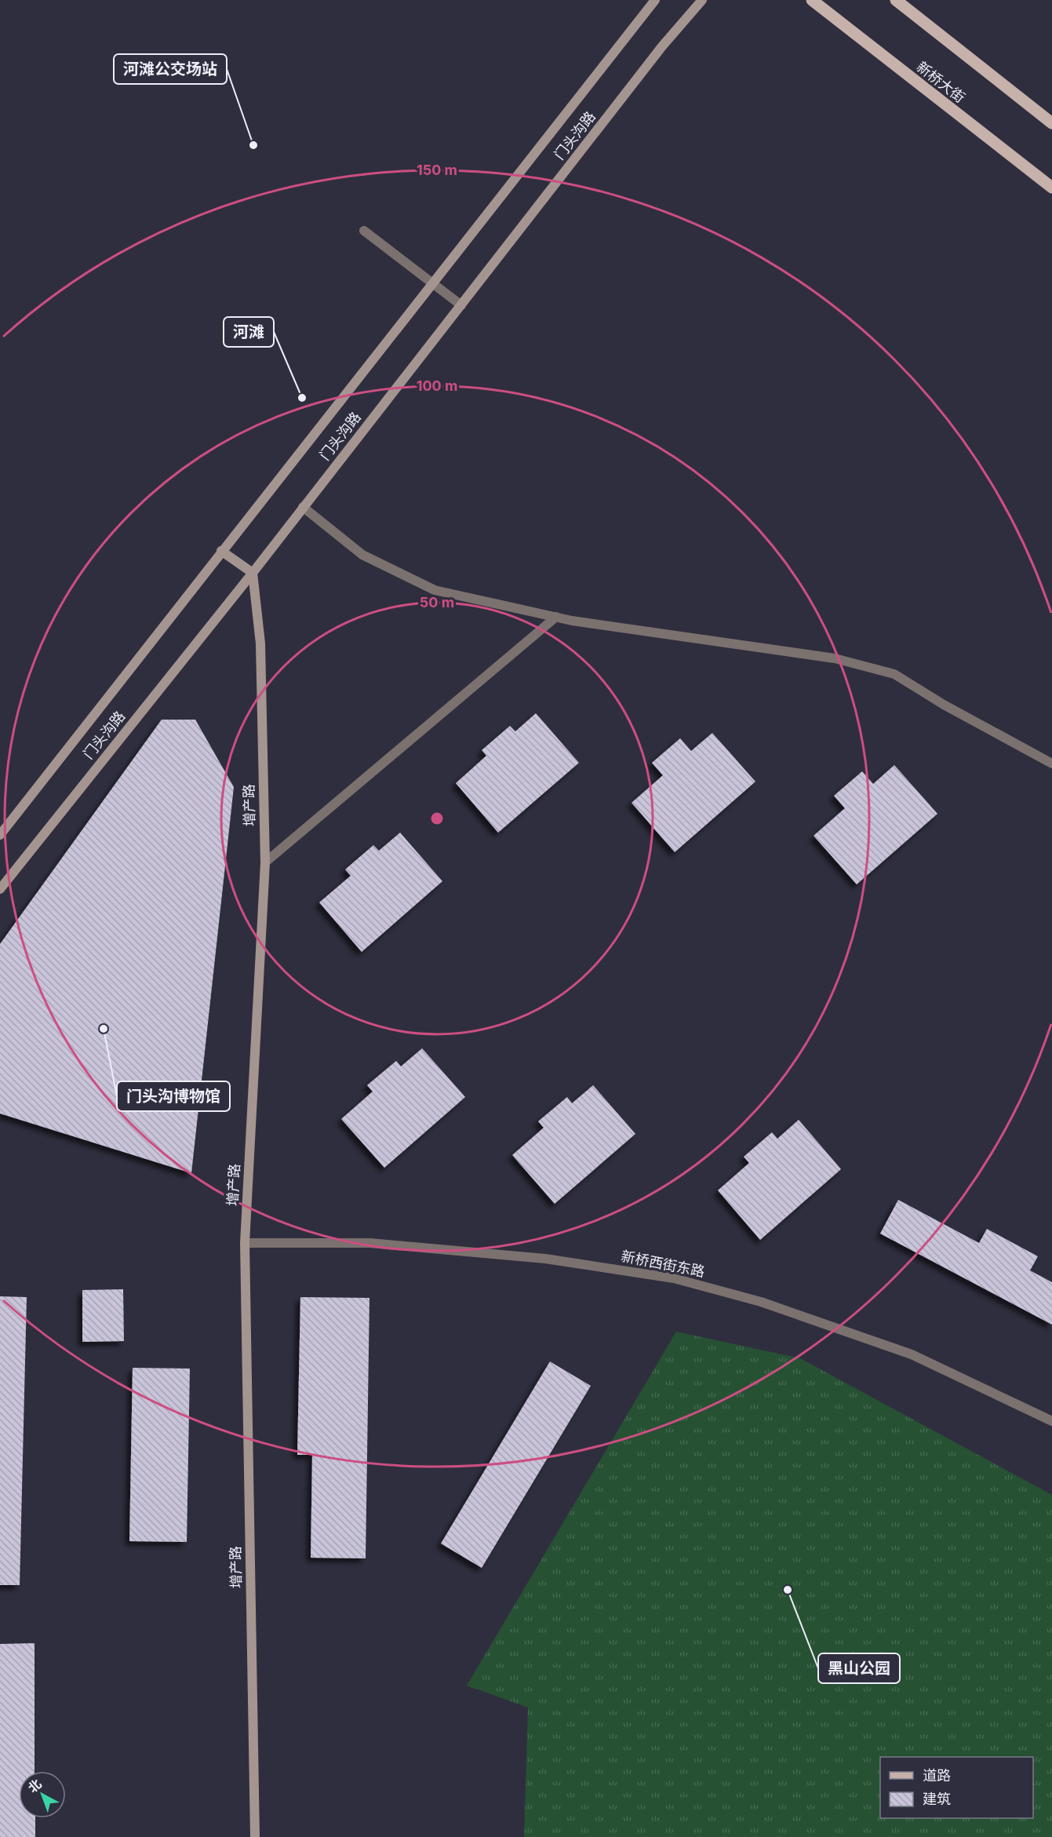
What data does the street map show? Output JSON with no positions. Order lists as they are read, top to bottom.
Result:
{
  "streets": {
    "main road": ["新桥大街", "门头沟路", "增产路"],
    "street": ["新桥西街东路"]
  },
  "crossings": [
    ["门头沟路", "增产路"],
    ["增产路", "新桥西街东路"]
  ],
  "places": [
    "河滩公交场站",
    "河滩",
    "门头沟博物馆",
    "黑山公园"
  ],
  "legend": ["道路", "建筑"],
  "north": "top left",
  "rings": ["150 m", "100 m", "50 m"]
}
